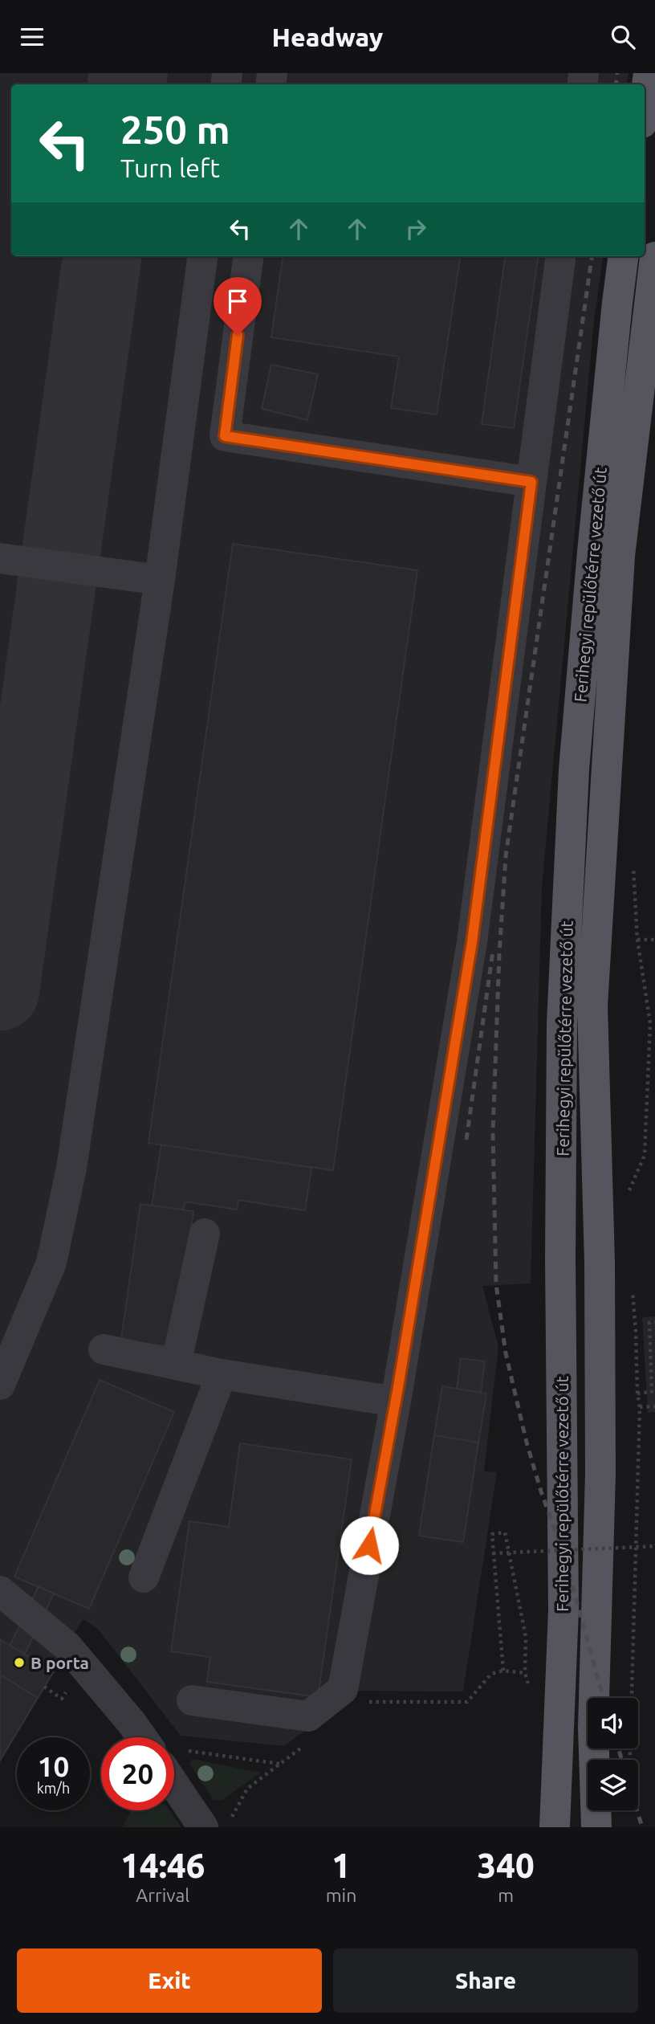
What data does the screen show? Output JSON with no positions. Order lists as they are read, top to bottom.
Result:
{
  "streets": {
    "main road": ["Ferihegyi repülőtérre vezető út"]
  },
  "places": ["B porta"],
  "page": {
    "header": "Headway",
    "turn": ["250 m", "Turn left"],
    "speed": "10 km/h",
    "limit": "20",
    "eta": [
      "14:46",
      "Arrival",
      "1",
      "min",
      "340",
      "m"
    ],
    "buttons": ["Exit", "Share"]
  }
}
